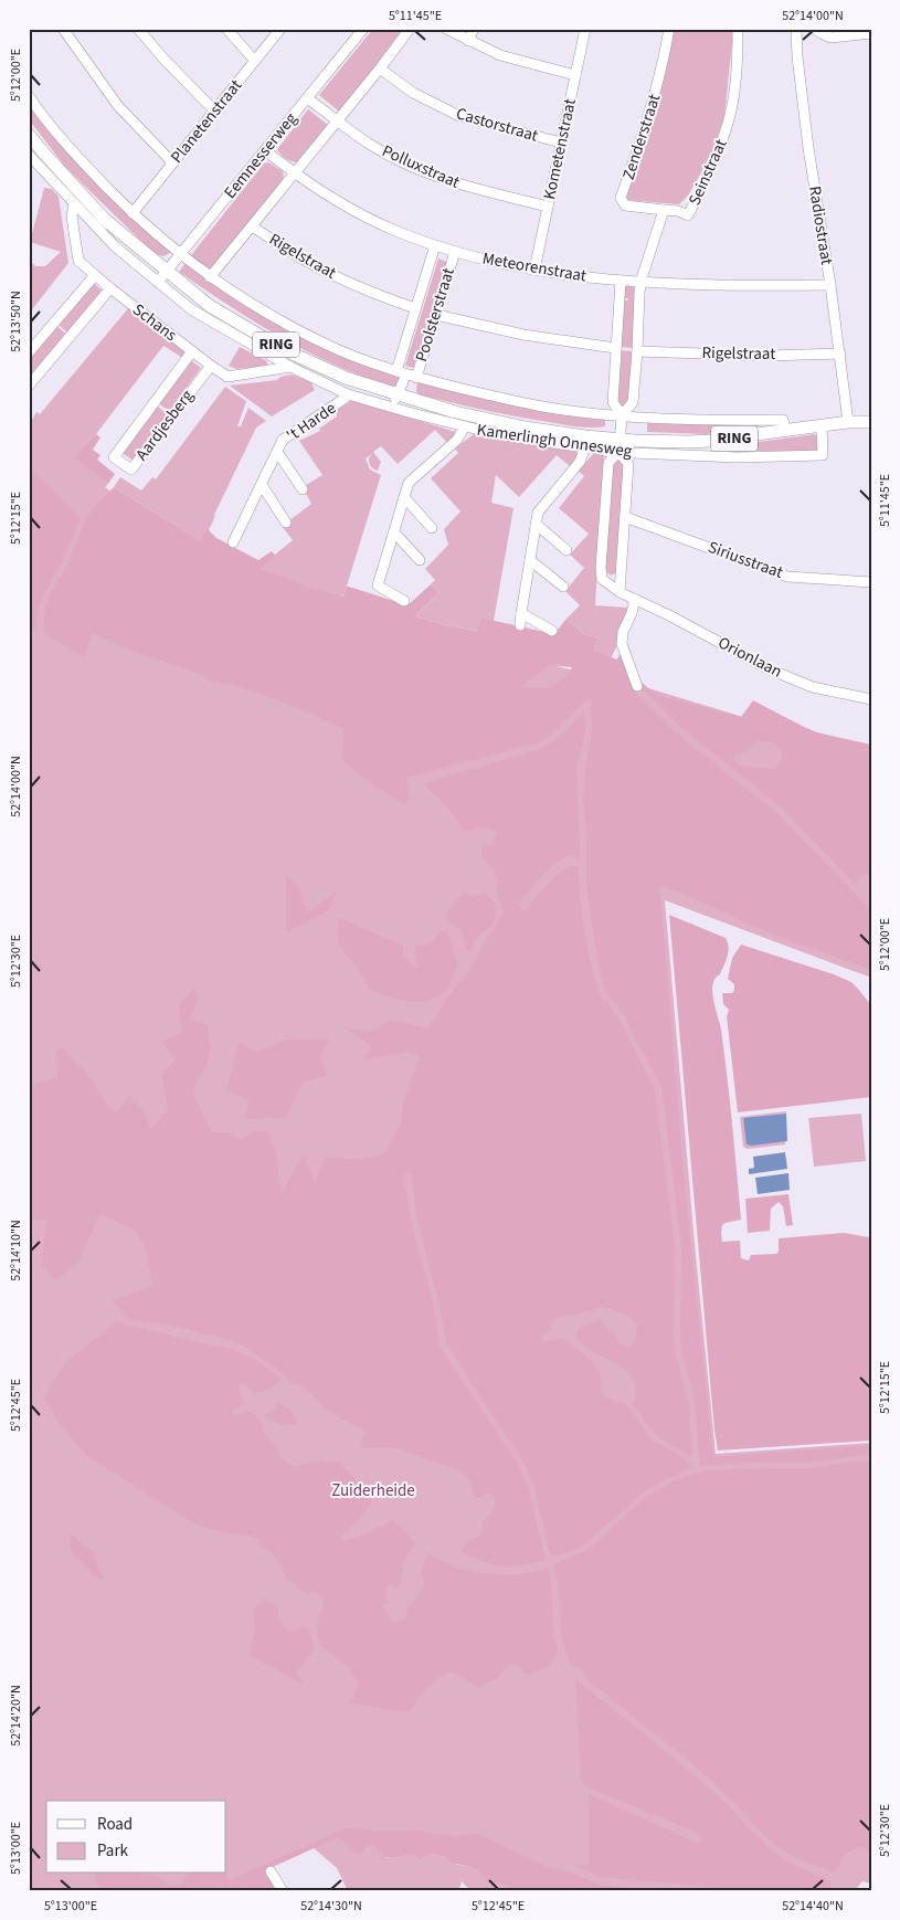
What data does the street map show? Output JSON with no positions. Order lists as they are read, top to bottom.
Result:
{
  "streets": {
    "main road": ["RING", "Kamerlingh Onnesweg"],
    "street": [
      "Planetenstraat",
      "Castorstraat",
      "Zenderstraat",
      "Kometenstraat",
      "Eemnesserweg",
      "Polluxstraat",
      "Seinstraat",
      "Radiostraat",
      "Rigelstraat",
      "Meteorenstraat",
      "Poolsterstraat",
      "Schans",
      "'t Harde",
      "Aardjesberg",
      "Siriusstraat",
      "Orionlaan"
    ]
  },
  "crossings": [
    ["Planetenstraat", "Kamerlingh Onnesweg"],
    ["Castorstraat", "Kometenstraat"],
    ["Zenderstraat", "Seinstraat"],
    ["Kometenstraat", "Polluxstraat"],
    ["Kometenstraat", "Meteorenstraat"],
    ["Eemnesserweg", "Polluxstraat"],
    ["Eemnesserweg", "Meteorenstraat"],
    ["Eemnesserweg", "Kamerlingh Onnesweg"],
    ["Seinstraat", "Meteorenstraat"],
    ["Seinstraat", "Orionlaan"],
    ["Radiostraat", "Rigelstraat"],
    ["Radiostraat", "Meteorenstraat"],
    ["Radiostraat", "Kamerlingh Onnesweg"],
    ["Rigelstraat", "Poolsterstraat"],
    ["Rigelstraat", "Orionlaan"],
    ["Meteorenstraat", "Poolsterstraat"],
    ["Meteorenstraat", "Orionlaan"],
    ["Poolsterstraat", "Kamerlingh Onnesweg"],
    ["Schans", "Aardjesberg"],
    ["Schans", "Kamerlingh Onnesweg"],
    ["'t Harde", "Kamerlingh Onnesweg"],
    ["Kamerlingh Onnesweg", "Orionlaan"],
    ["Siriusstraat", "Orionlaan"]
  ],
  "parks": ["Zuiderheide"],
  "legend": ["Road", "Park"],
  "coordinates": [
    "5°11'45\"E",
    "52°14'00\"N",
    "5°12'00\"E",
    "52°13'50\"N",
    "5°12'15\"E",
    "5°12'30\"E",
    "52°14'10\"N",
    "5°12'45\"E",
    "52°14'20\"N",
    "5°13'00\"E",
    "52°14'30\"N",
    "52°14'40\"N"
  ]
}
